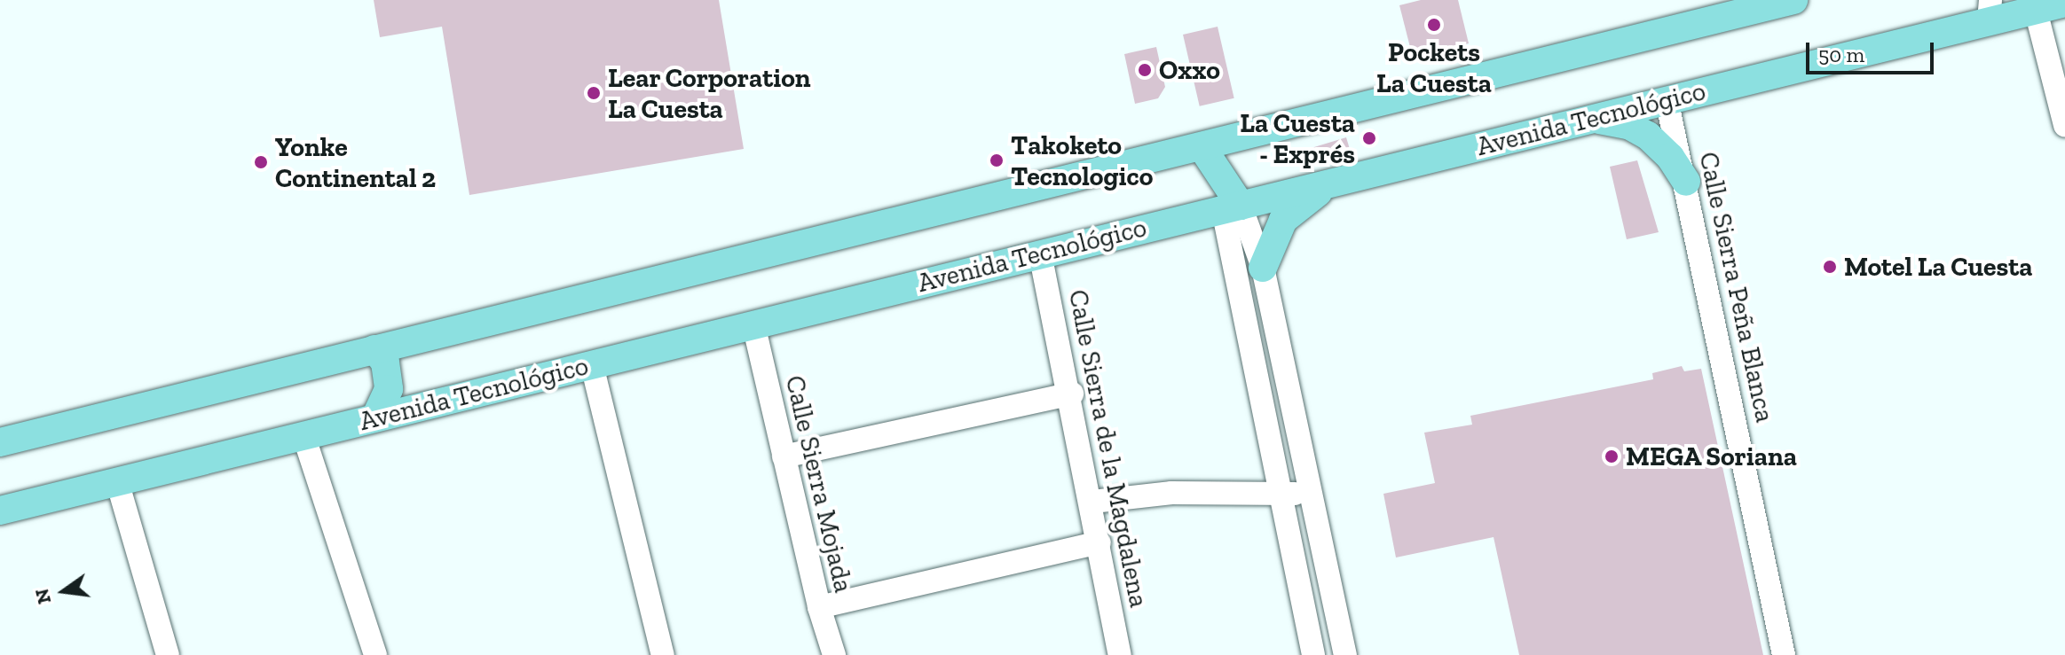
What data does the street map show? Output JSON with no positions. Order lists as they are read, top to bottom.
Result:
{
  "streets": {
    "main road": ["Avenida Tecnológico"],
    "street": ["Calle Sierra Peña Blanca", "Calle Sierra de la Magdalena", "Calle Sierra Mojada"]
  },
  "crossings": [
    ["Avenida Tecnológico", "Calle Sierra Peña Blanca"],
    ["Avenida Tecnológico", "Calle Sierra de la Magdalena"],
    ["Avenida Tecnológico", "Calle Sierra Mojada"]
  ],
  "places": [
    "Pockets La Cuesta",
    "Oxxo",
    "Lear Corporation La Cuesta",
    "La Cuesta - Exprés",
    "Takoketo Tecnologico",
    "Yonke Continental 2",
    "Motel La Cuesta",
    "MEGA Soriana"
  ],
  "scale_bar": "50 m",
  "north": "left"
}
